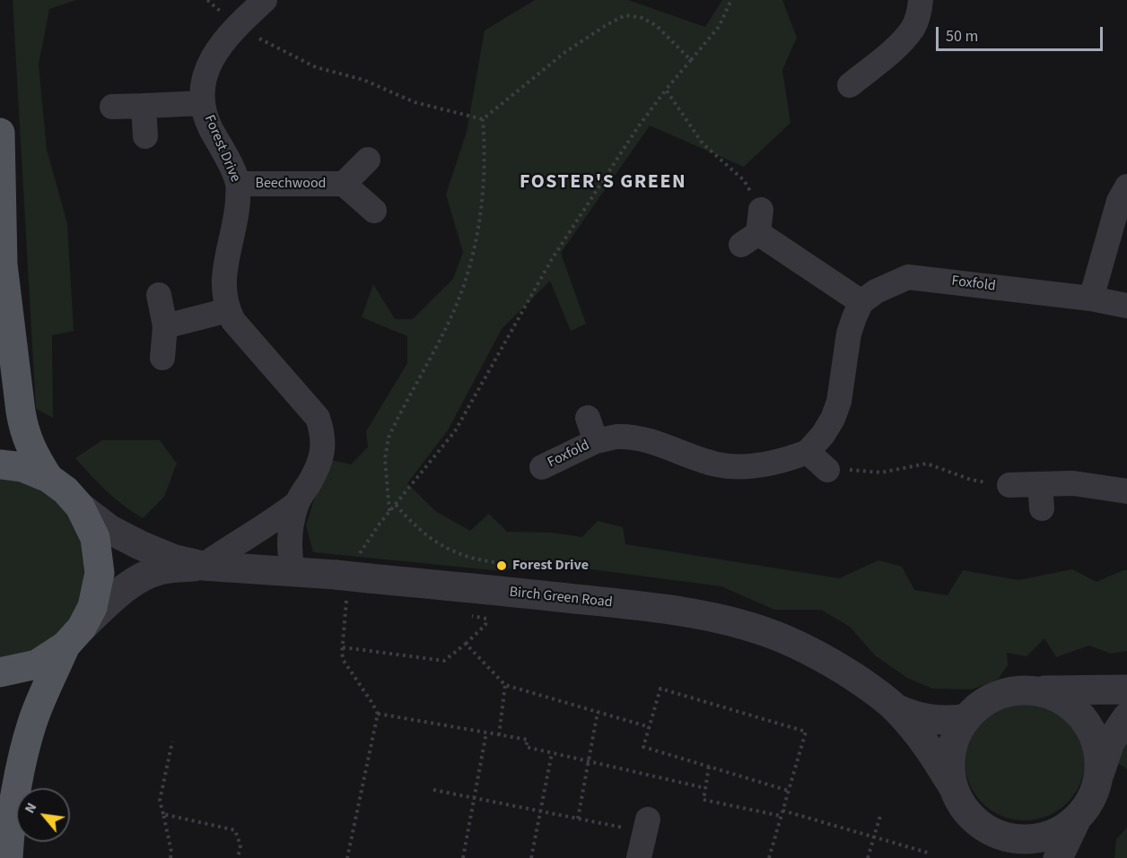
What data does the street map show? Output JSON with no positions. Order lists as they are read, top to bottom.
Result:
{
  "streets": {
    "street": [
      "Forest Drive",
      "Beechwood",
      "Foxfold",
      "Birch Green Road"
    ]
  },
  "crossings": [
    ["Forest Drive", "Beechwood"],
    ["Forest Drive", "Birch Green Road"]
  ],
  "districts": ["FOSTER'S GREEN"],
  "places": ["Forest Drive"],
  "scale_bar": "50 m",
  "north": "top left"
}
